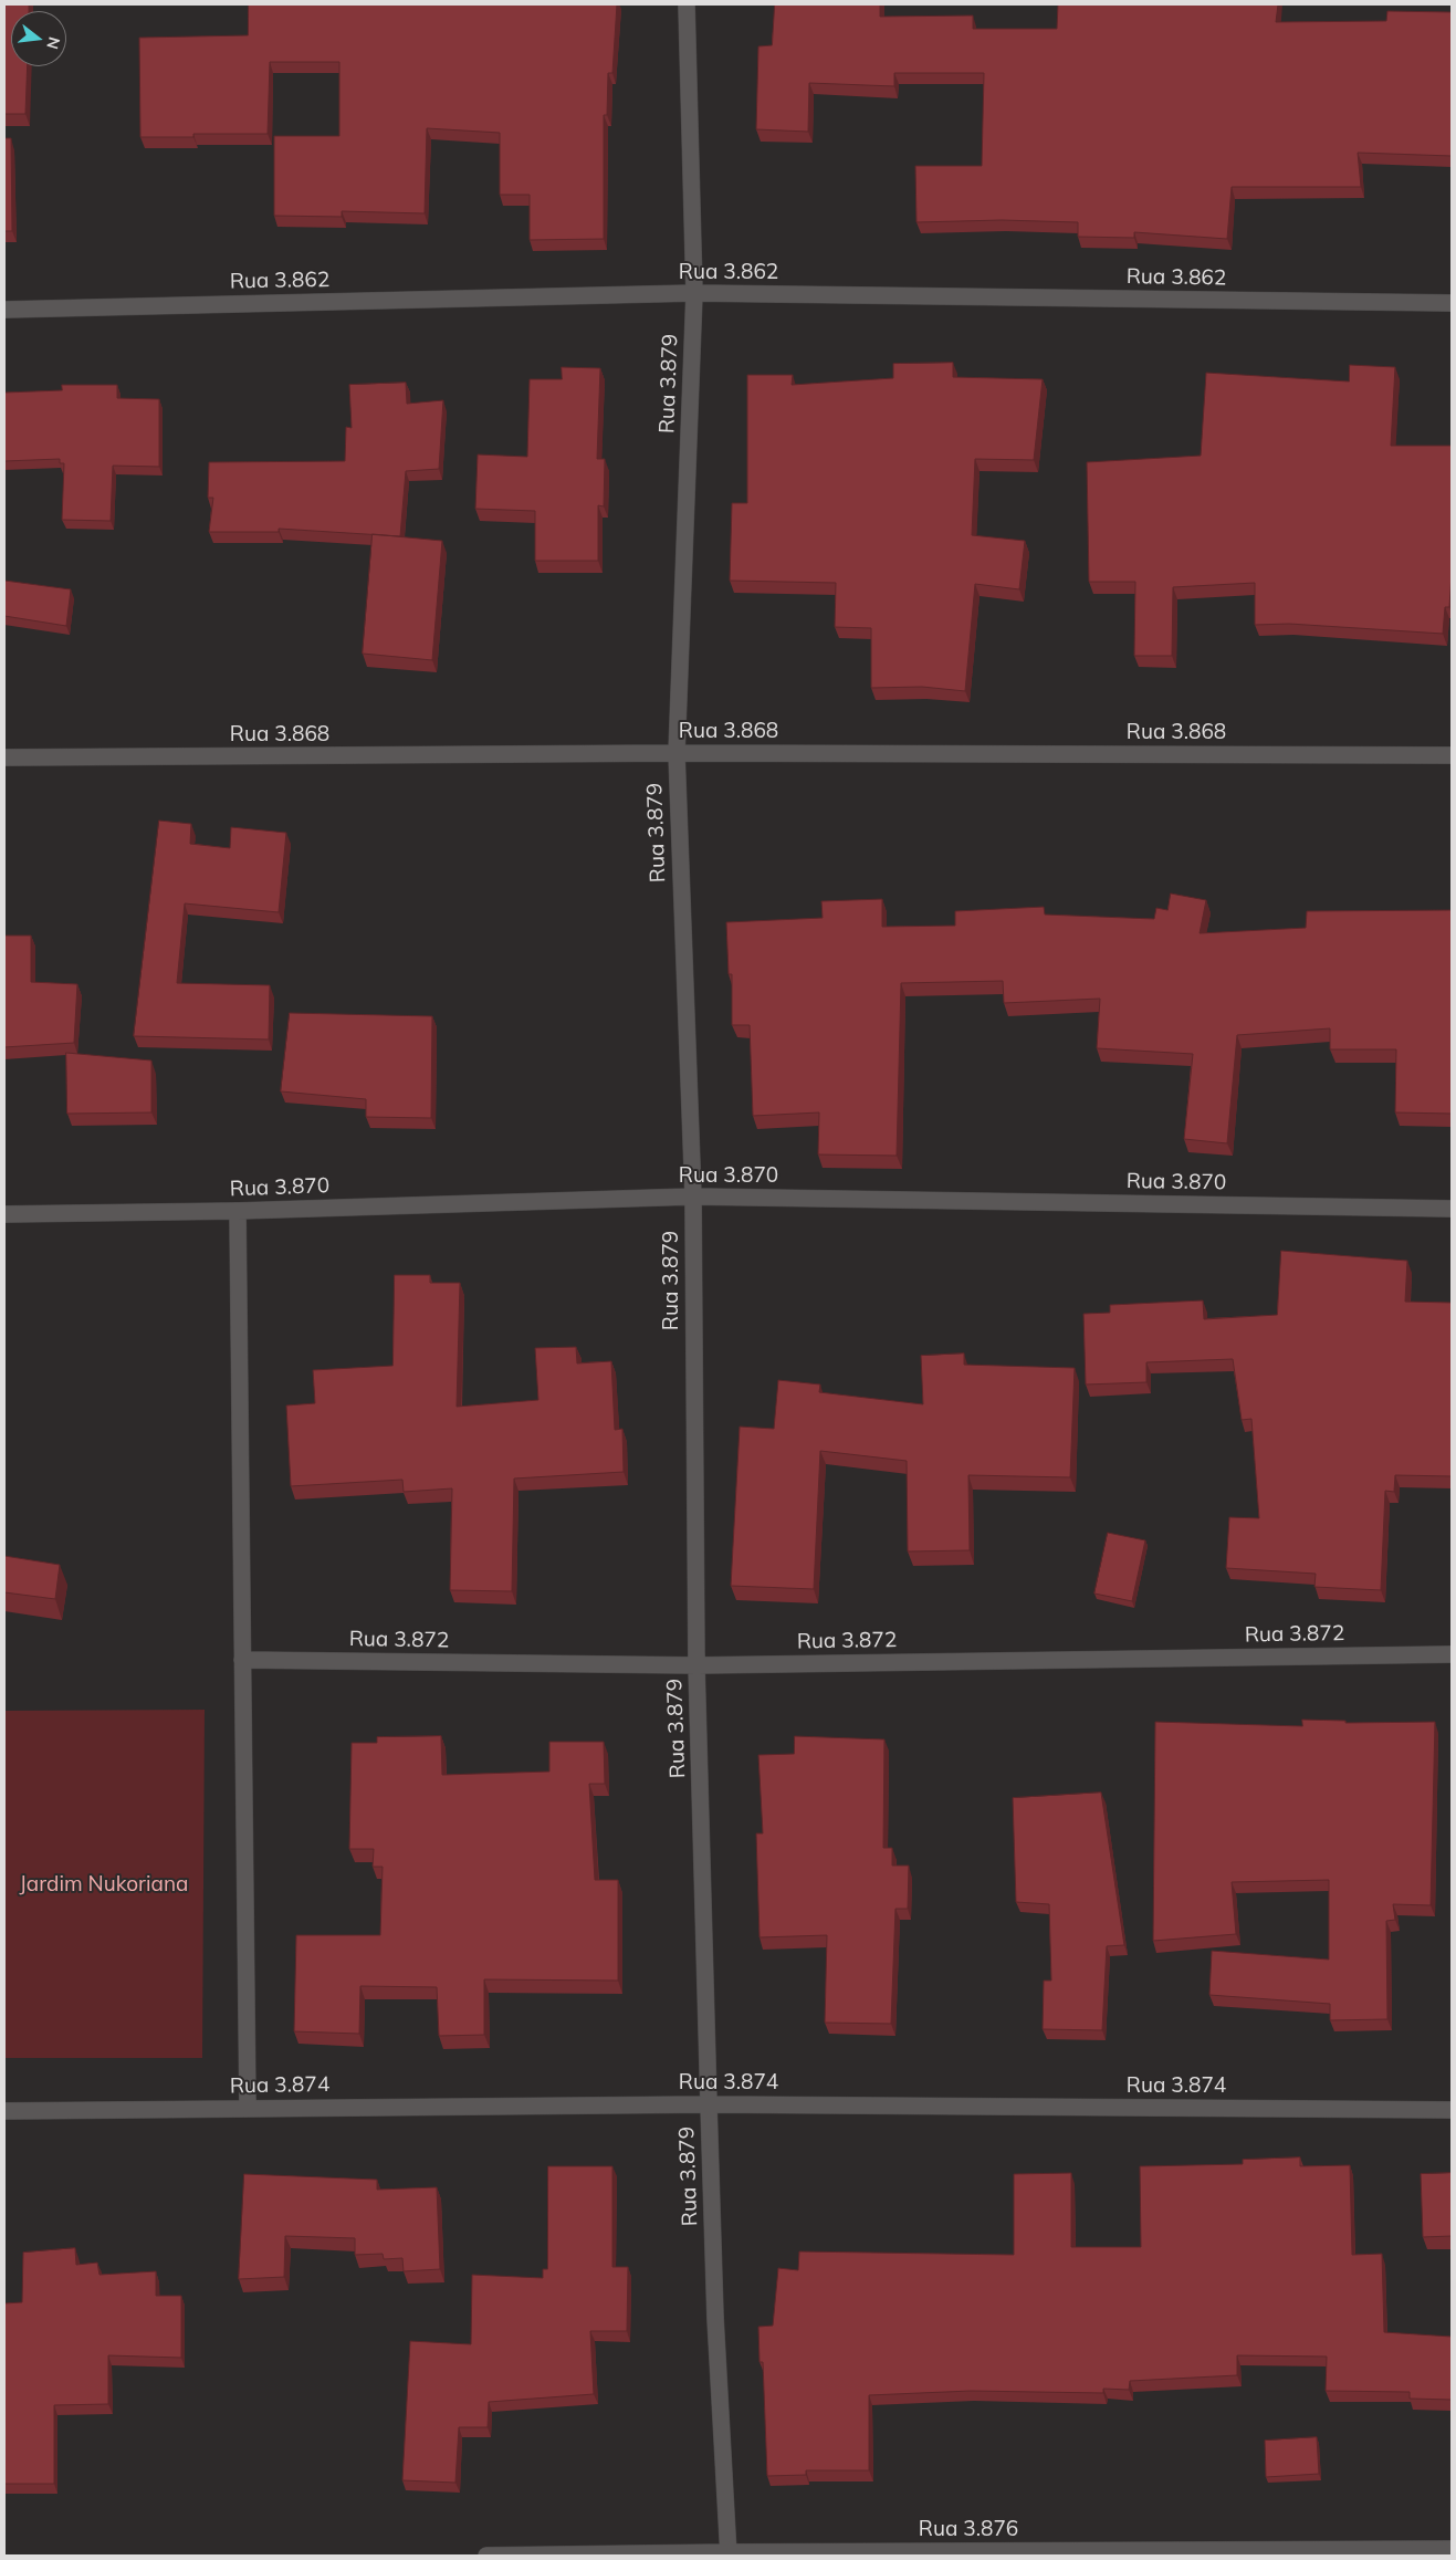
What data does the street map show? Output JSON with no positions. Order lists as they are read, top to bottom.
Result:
{
  "streets": {
    "street": [
      "Rua 3.862",
      "Rua 3.879",
      "Rua 3.868",
      "Rua 3.870",
      "Rua 3.872",
      "Rua 3.874",
      "Rua 3.876"
    ]
  },
  "crossings": [
    ["Rua 3.862", "Rua 3.879"],
    ["Rua 3.879", "Rua 3.868"],
    ["Rua 3.879", "Rua 3.870"],
    ["Rua 3.879", "Rua 3.872"],
    ["Rua 3.879", "Rua 3.874"],
    ["Rua 3.879", "Rua 3.876"]
  ],
  "parks": ["Jardim Nukoriana"],
  "north": "right"
}
